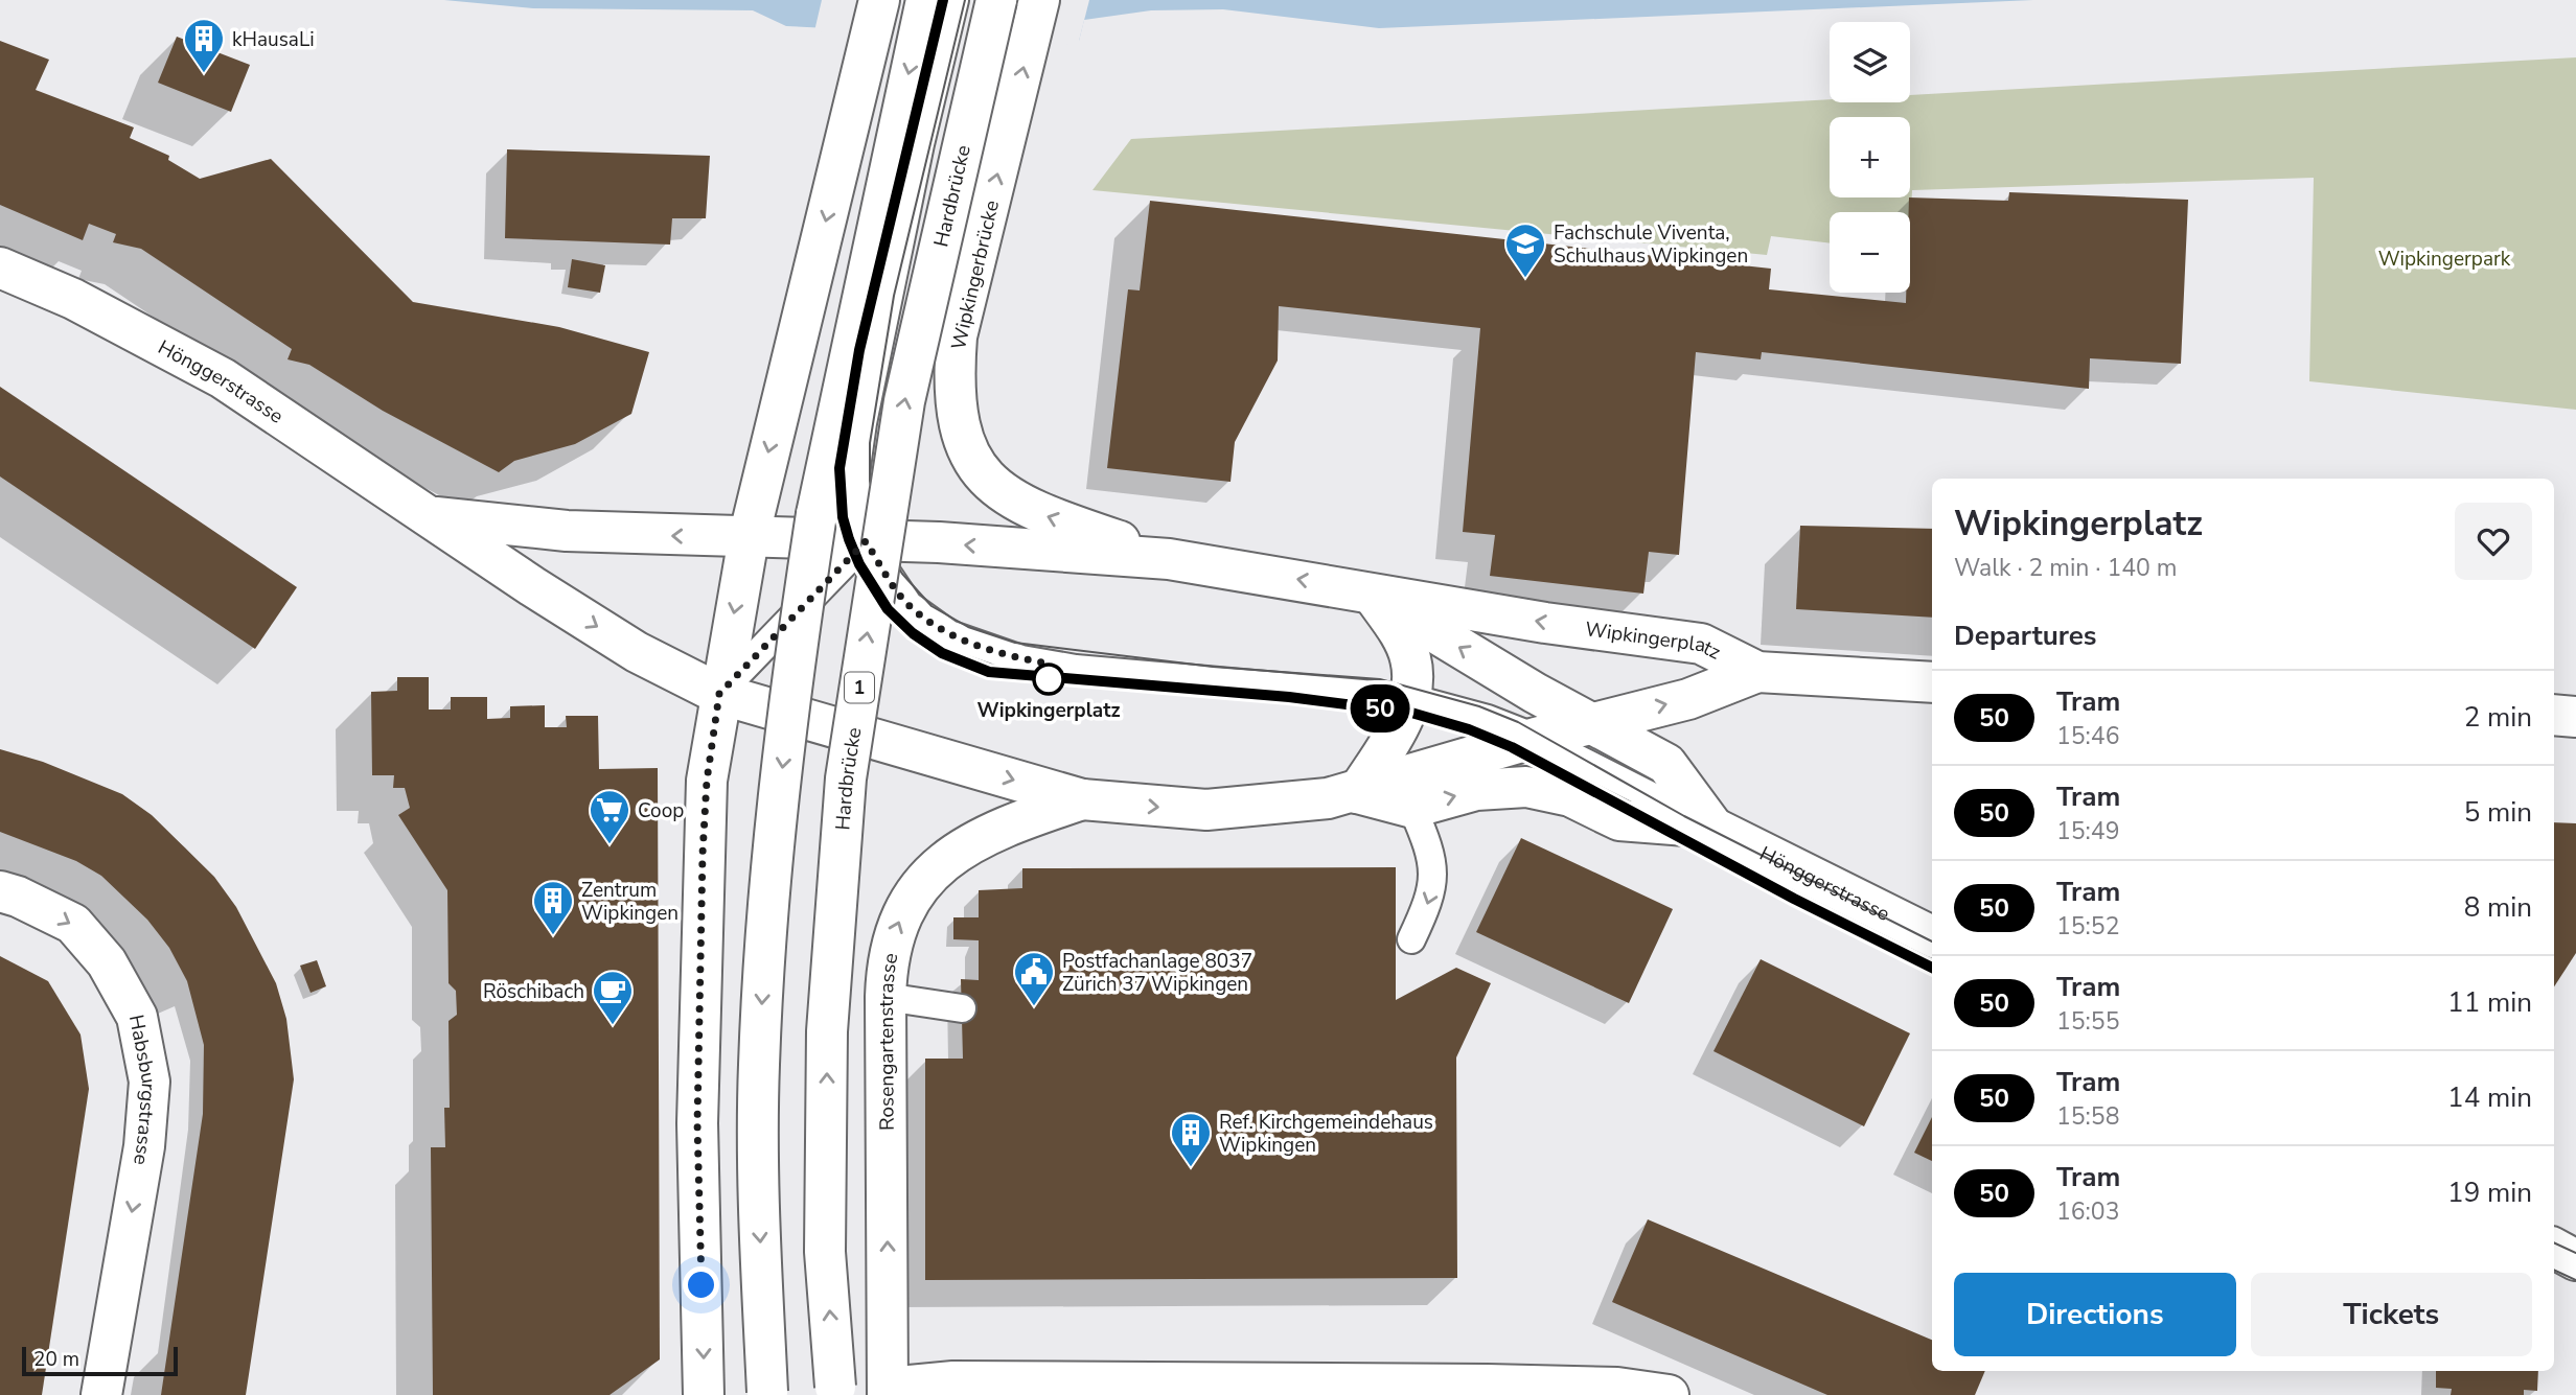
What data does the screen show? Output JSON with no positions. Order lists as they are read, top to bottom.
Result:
{
  "streets": {
    "street": [
      "Hardbrücke",
      "Wipkingerbrücke",
      "Hönggerstrasse",
      "Wipkingerplatz",
      "1",
      "Rosengartenstrasse",
      "Habsburgstrasse"
    ]
  },
  "crossings": [
    ["Wipkingerbrücke", "Wipkingerplatz"],
    ["Hönggerstrasse", "Wipkingerplatz"],
    ["Wipkingerplatz", "Rosengartenstrasse"]
  ],
  "one_way": ["Habsburgstrasse"],
  "parks": ["Wipkingerpark"],
  "places": {
    "building": ["kHausaLi", "Zentrum Wipkingen", "Ref. Kirchgemeindehaus Wipkingen"],
    "school or university": ["Fachschule Viventa, Schulhaus Wipkingen"],
    "other": ["Wipkingerplatz"],
    "supermarket": ["Coop"],
    "public building": ["Postfachanlage 8037 Zürich 37 Wipkingen"],
    "cafe": ["Röschibach"]
  },
  "lines": ["tram line 50"],
  "scale_bar": "20 m",
  "page": {
    "on_map": "50",
    "map_buttons": ["+", "−"],
    "heading": [
      ["Wipkingerplatz", "Walk · 2 min · 140 m"],
      "Departures"
    ],
    "list": [
      {
        "mark": "50",
        "name": "Tram",
        "note": "15:46",
        "value": "2 min"
      },
      {
        "mark": "50",
        "name": "Tram",
        "note": "15:49",
        "value": "5 min"
      },
      {
        "mark": "50",
        "name": "Tram",
        "note": "15:52",
        "value": "8 min"
      },
      {
        "mark": "50",
        "name": "Tram",
        "note": "15:55",
        "value": "11 min"
      },
      {
        "mark": "50",
        "name": "Tram",
        "note": "15:58",
        "value": "14 min"
      },
      {
        "mark": "50",
        "name": "Tram",
        "note": "16:03",
        "value": "19 min"
      }
    ],
    "buttons": ["Directions", "Tickets"],
    "scale": "20 m"
  }
}
